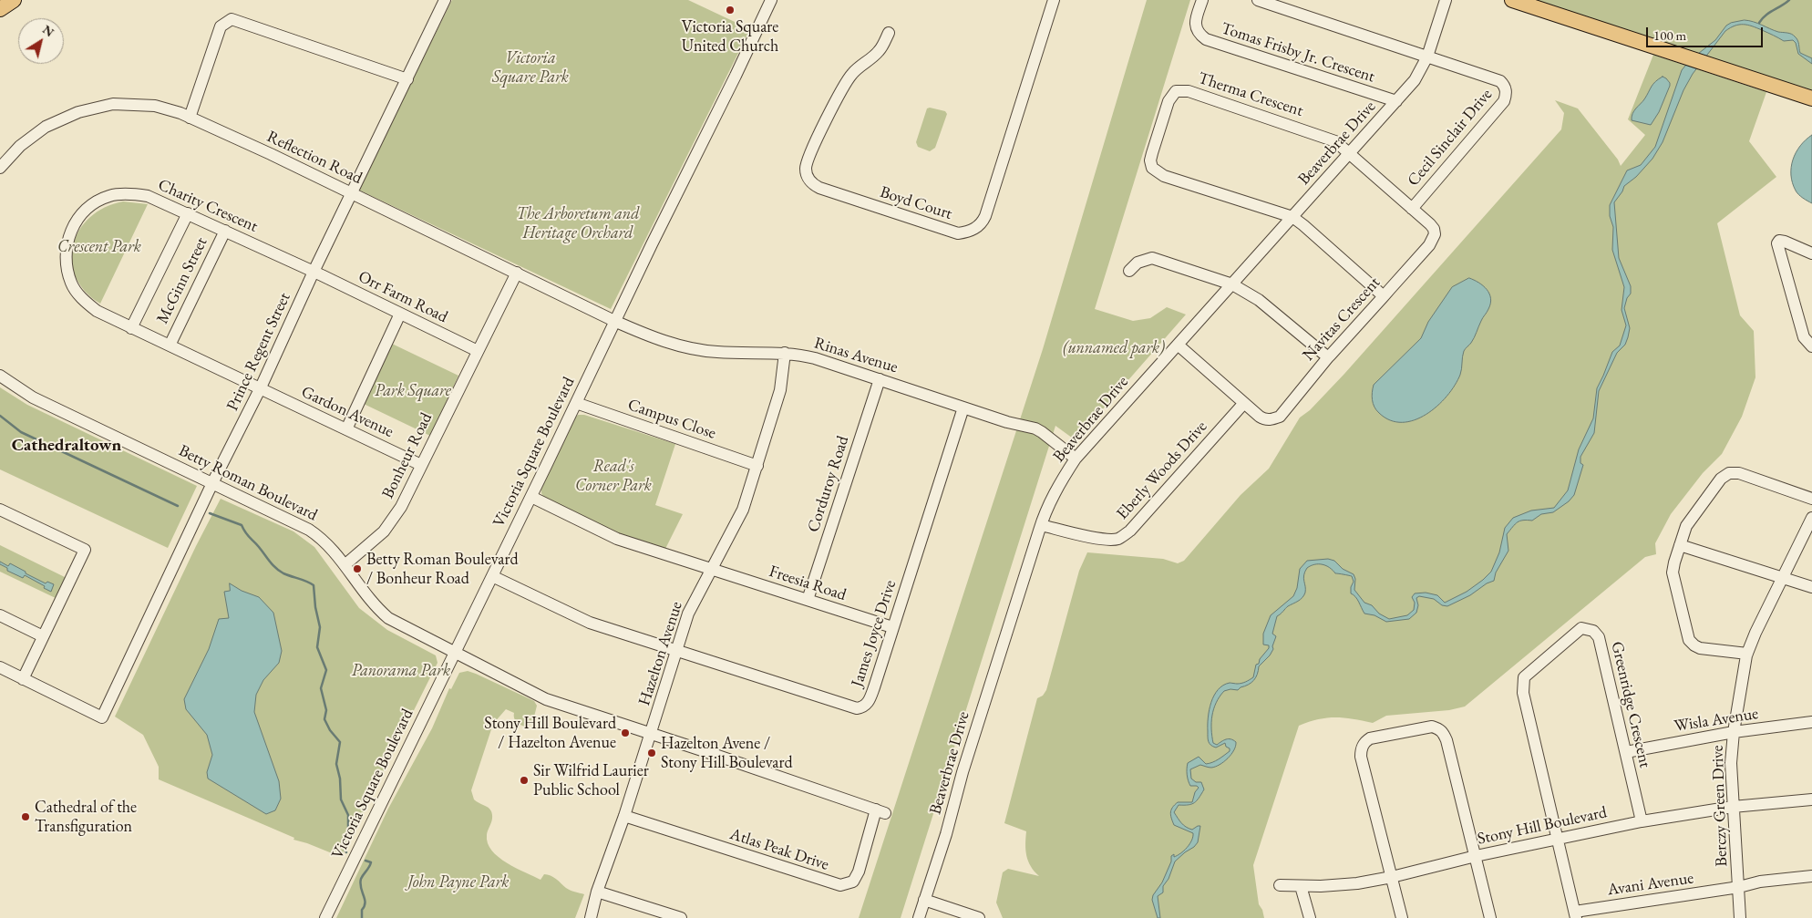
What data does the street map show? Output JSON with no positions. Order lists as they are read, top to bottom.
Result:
{
  "streets": {
    "street": [
      "Tomas Frisby Jr. Crescent",
      "Therma Crescent",
      "Cecil Sinclair Drive",
      "Beaverbrae Drive",
      "Reflection Road",
      "Boyd Court",
      "Charity Crescent",
      "McGinn Street",
      "Orr Farm Road",
      "Navitas Crescent",
      "Prince Regent Street",
      "Rinas Avenue",
      "Gardon Avenue",
      "Campus Close",
      "Victoria Square Boulevard",
      "Bonheur Road",
      "Eberly Woods Drive",
      "Betty Roman Boulevard",
      "Corduroy Road",
      "Freesia Road",
      "James Joyce Drive",
      "Hazelton Avenue",
      "Greenridge Crescent",
      "Wisla Avenue",
      "Berczy Green Drive",
      "Stony Hill Boulevard",
      "Atlas Peak Drive",
      "Avani Avenue"
    ]
  },
  "crossings": [
    ["Tomas Frisby Jr. Crescent", "Beaverbrae Drive"],
    ["Therma Crescent", "Beaverbrae Drive"],
    ["Therma Crescent", "Navitas Crescent"],
    ["Cecil Sinclair Drive", "Beaverbrae Drive"],
    ["Cecil Sinclair Drive", "Navitas Crescent"],
    ["Beaverbrae Drive", "Navitas Crescent"],
    ["Beaverbrae Drive", "Rinas Avenue"],
    ["Beaverbrae Drive", "Eberly Woods Drive"],
    ["Reflection Road", "Prince Regent Street"],
    ["Reflection Road", "Rinas Avenue"],
    ["Reflection Road", "Victoria Square Boulevard"],
    ["Reflection Road", "Bonheur Road"],
    ["Charity Crescent", "McGinn Street"],
    ["Charity Crescent", "Orr Farm Road"],
    ["Charity Crescent", "Prince Regent Street"],
    ["Charity Crescent", "Gardon Avenue"],
    ["Orr Farm Road", "Prince Regent Street"],
    ["Orr Farm Road", "Bonheur Road"],
    ["Navitas Crescent", "Eberly Woods Drive"],
    ["Prince Regent Street", "Gardon Avenue"],
    ["Prince Regent Street", "Betty Roman Boulevard"],
    ["Rinas Avenue", "Victoria Square Boulevard"],
    ["Rinas Avenue", "Corduroy Road"],
    ["Rinas Avenue", "James Joyce Drive"],
    ["Rinas Avenue", "Hazelton Avenue"],
    ["Gardon Avenue", "Bonheur Road"],
    ["Campus Close", "Victoria Square Boulevard"],
    ["Campus Close", "Hazelton Avenue"],
    ["Victoria Square Boulevard", "Betty Roman Boulevard"],
    ["Victoria Square Boulevard", "Freesia Road"],
    ["Victoria Square Boulevard", "James Joyce Drive"],
    ["Bonheur Road", "Betty Roman Boulevard"],
    ["Corduroy Road", "Freesia Road"],
    ["Freesia Road", "James Joyce Drive"],
    ["Freesia Road", "Hazelton Avenue"],
    ["James Joyce Drive", "Hazelton Avenue"],
    ["Hazelton Avenue", "Atlas Peak Drive"],
    ["Greenridge Crescent", "Wisla Avenue"],
    ["Greenridge Crescent", "Stony Hill Boulevard"],
    ["Wisla Avenue", "Berczy Green Drive"],
    ["Berczy Green Drive", "Stony Hill Boulevard"],
    ["Berczy Green Drive", "Avani Avenue"]
  ],
  "districts": ["Cathedraltown"],
  "parks": [
    "Victoria Square Park",
    "The Arboretum and Heritage Orchard",
    "Crescent Park",
    "(unnamed park)",
    "Park Square",
    "Read's Corner Park",
    "Panorama Park",
    "John Payne Park"
  ],
  "places": [
    "Victoria Square United Church",
    "Betty Roman Boulevard / Bonheur Road",
    "Stony Hill Boulevard / Hazelton Avenue",
    "Hazelton Avene / Stony Hill Boulevard",
    "Sir Wilfrid Laurier Public School",
    "Cathedral of the Transfiguration"
  ],
  "scale_bar": "100 m",
  "north": "top right"
}
